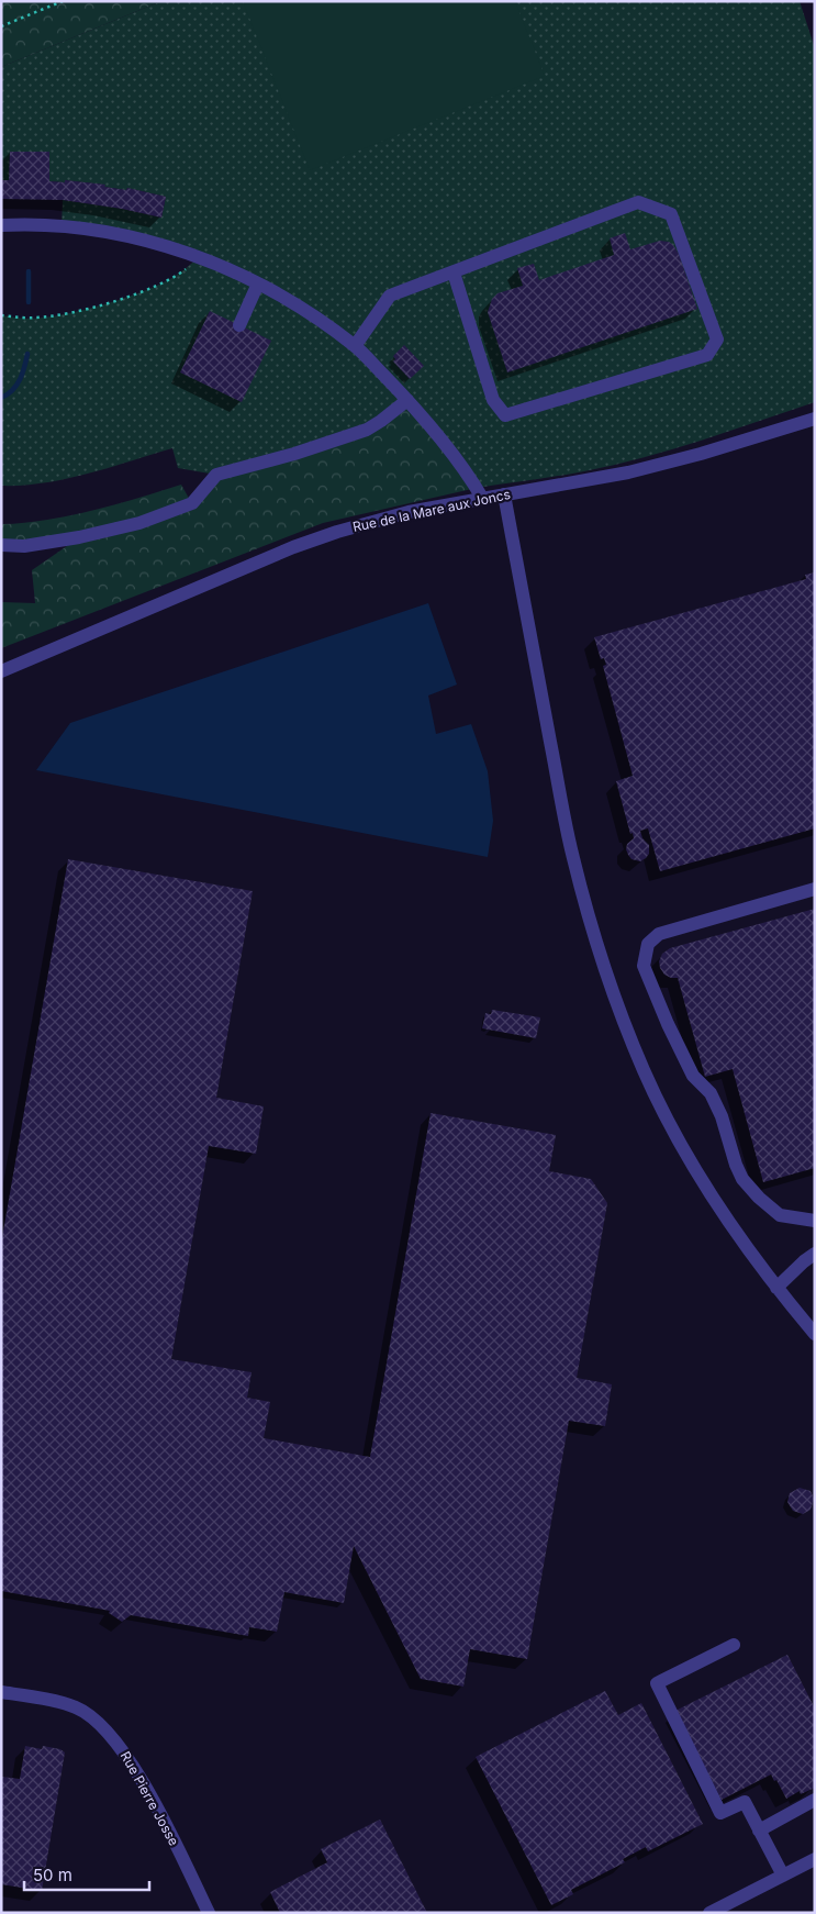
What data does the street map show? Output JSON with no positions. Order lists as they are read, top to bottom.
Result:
{
  "streets": {
    "street": ["Rue de la Mare aux Joncs", "Rue Pierre Josse"]
  },
  "scale_bar": "50 m"
}
